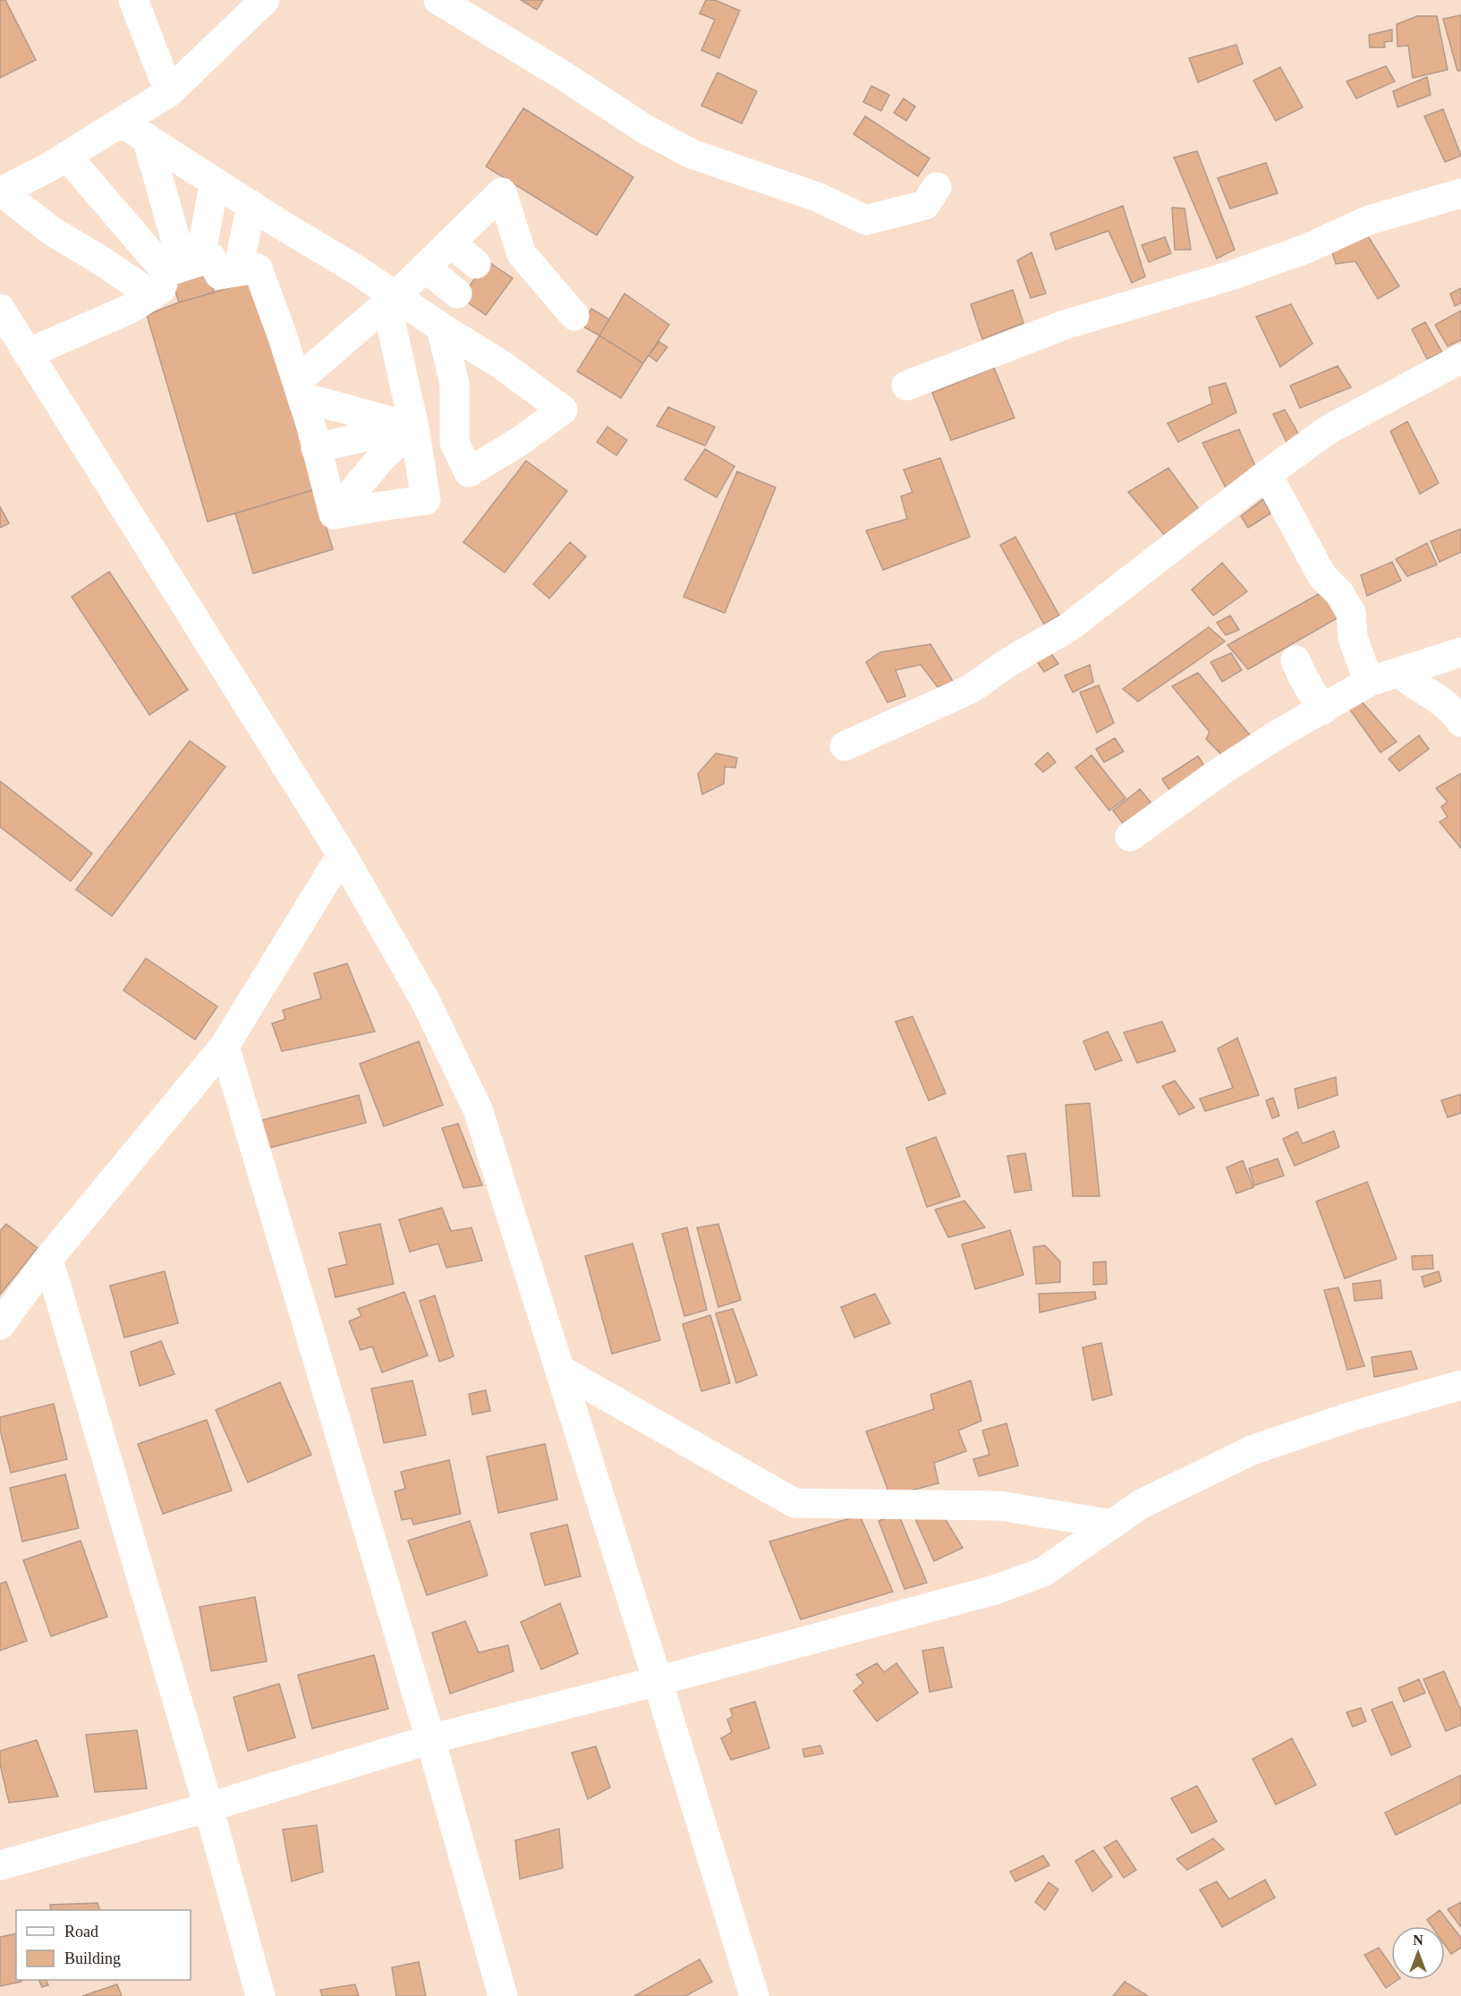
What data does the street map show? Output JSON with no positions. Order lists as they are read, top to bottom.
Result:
{
  "legend": ["Road", "Building"],
  "north": "top"
}
